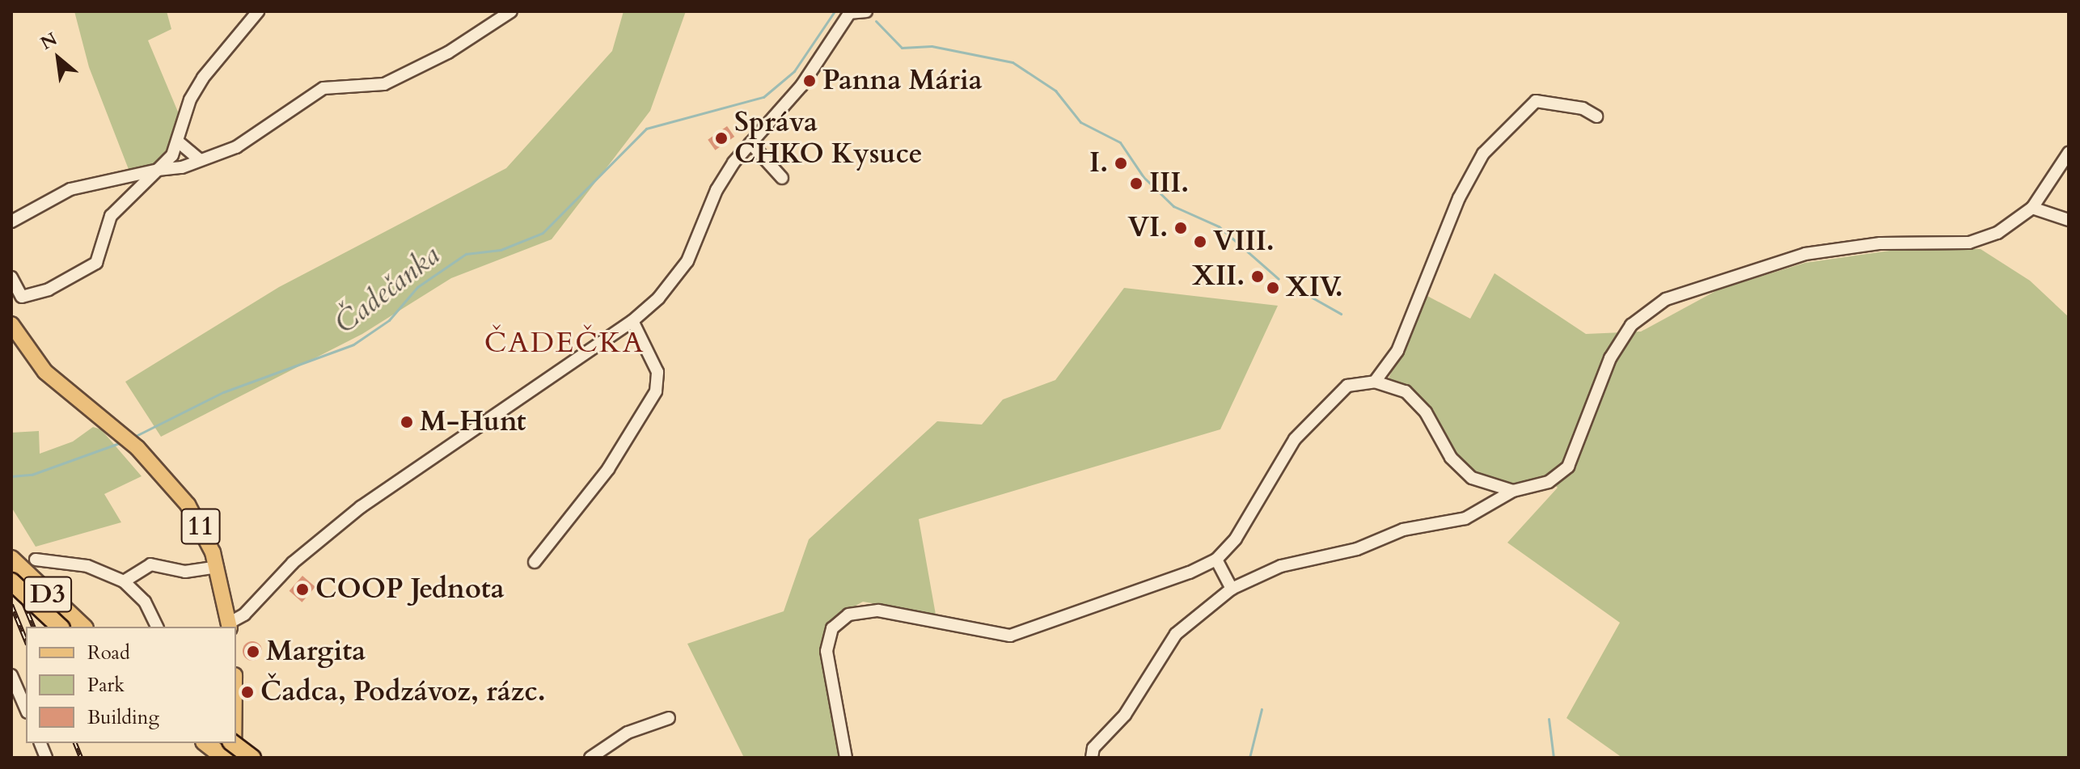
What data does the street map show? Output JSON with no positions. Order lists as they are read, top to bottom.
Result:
{
  "streets": {
    "highway": ["D3"],
    "main road": ["11"]
  },
  "districts": ["ČADEČKA"],
  "water": ["Čadečanka"],
  "places": [
    "Panna Mária",
    "Správa CHKO Kysuce",
    "I.",
    "III.",
    "VI.",
    "VIII.",
    "XII.",
    "XIV.",
    "M-Hunt",
    "COOP Jednota",
    "Margita",
    "Čadca, Podzávoz, rázc."
  ],
  "legend": ["Road", "Park", "Building"],
  "north": "top left"
}
